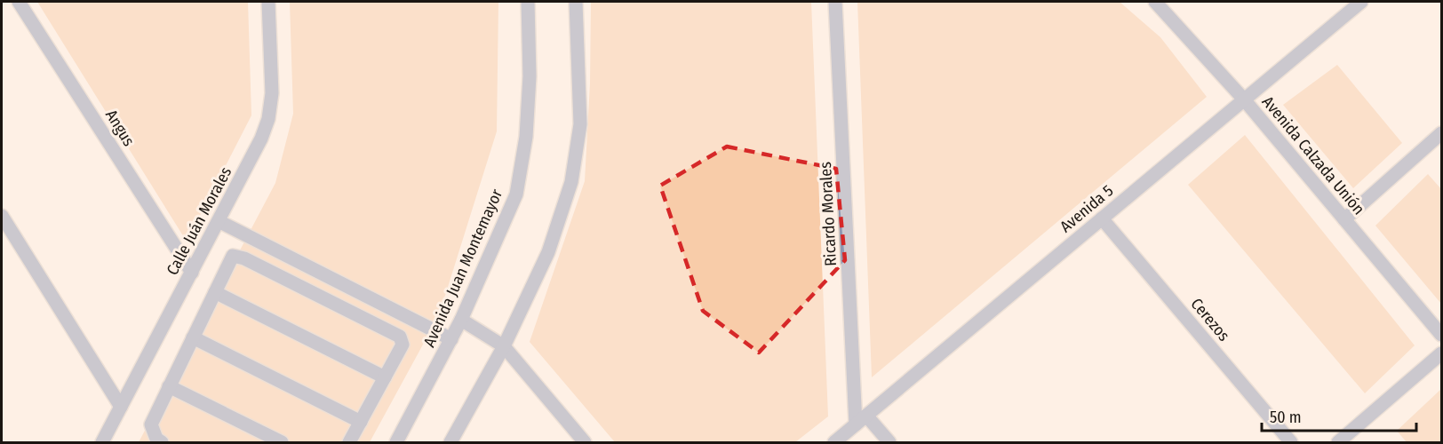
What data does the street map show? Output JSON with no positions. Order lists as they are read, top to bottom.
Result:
{
  "streets": {
    "street": [
      "Angus",
      "Avenida Calzada Unión",
      "Avenida 5",
      "Ricardo Morales",
      "Calle Juán Morales",
      "Avenida Juan Montemayor",
      "Cerezos"
    ]
  },
  "crossings": [
    ["Angus", "Calle Juán Morales"],
    ["Avenida Calzada Unión", "Avenida 5"],
    ["Avenida 5", "Ricardo Morales"],
    ["Avenida 5", "Cerezos"]
  ],
  "scale_bar": "50 m"
}
